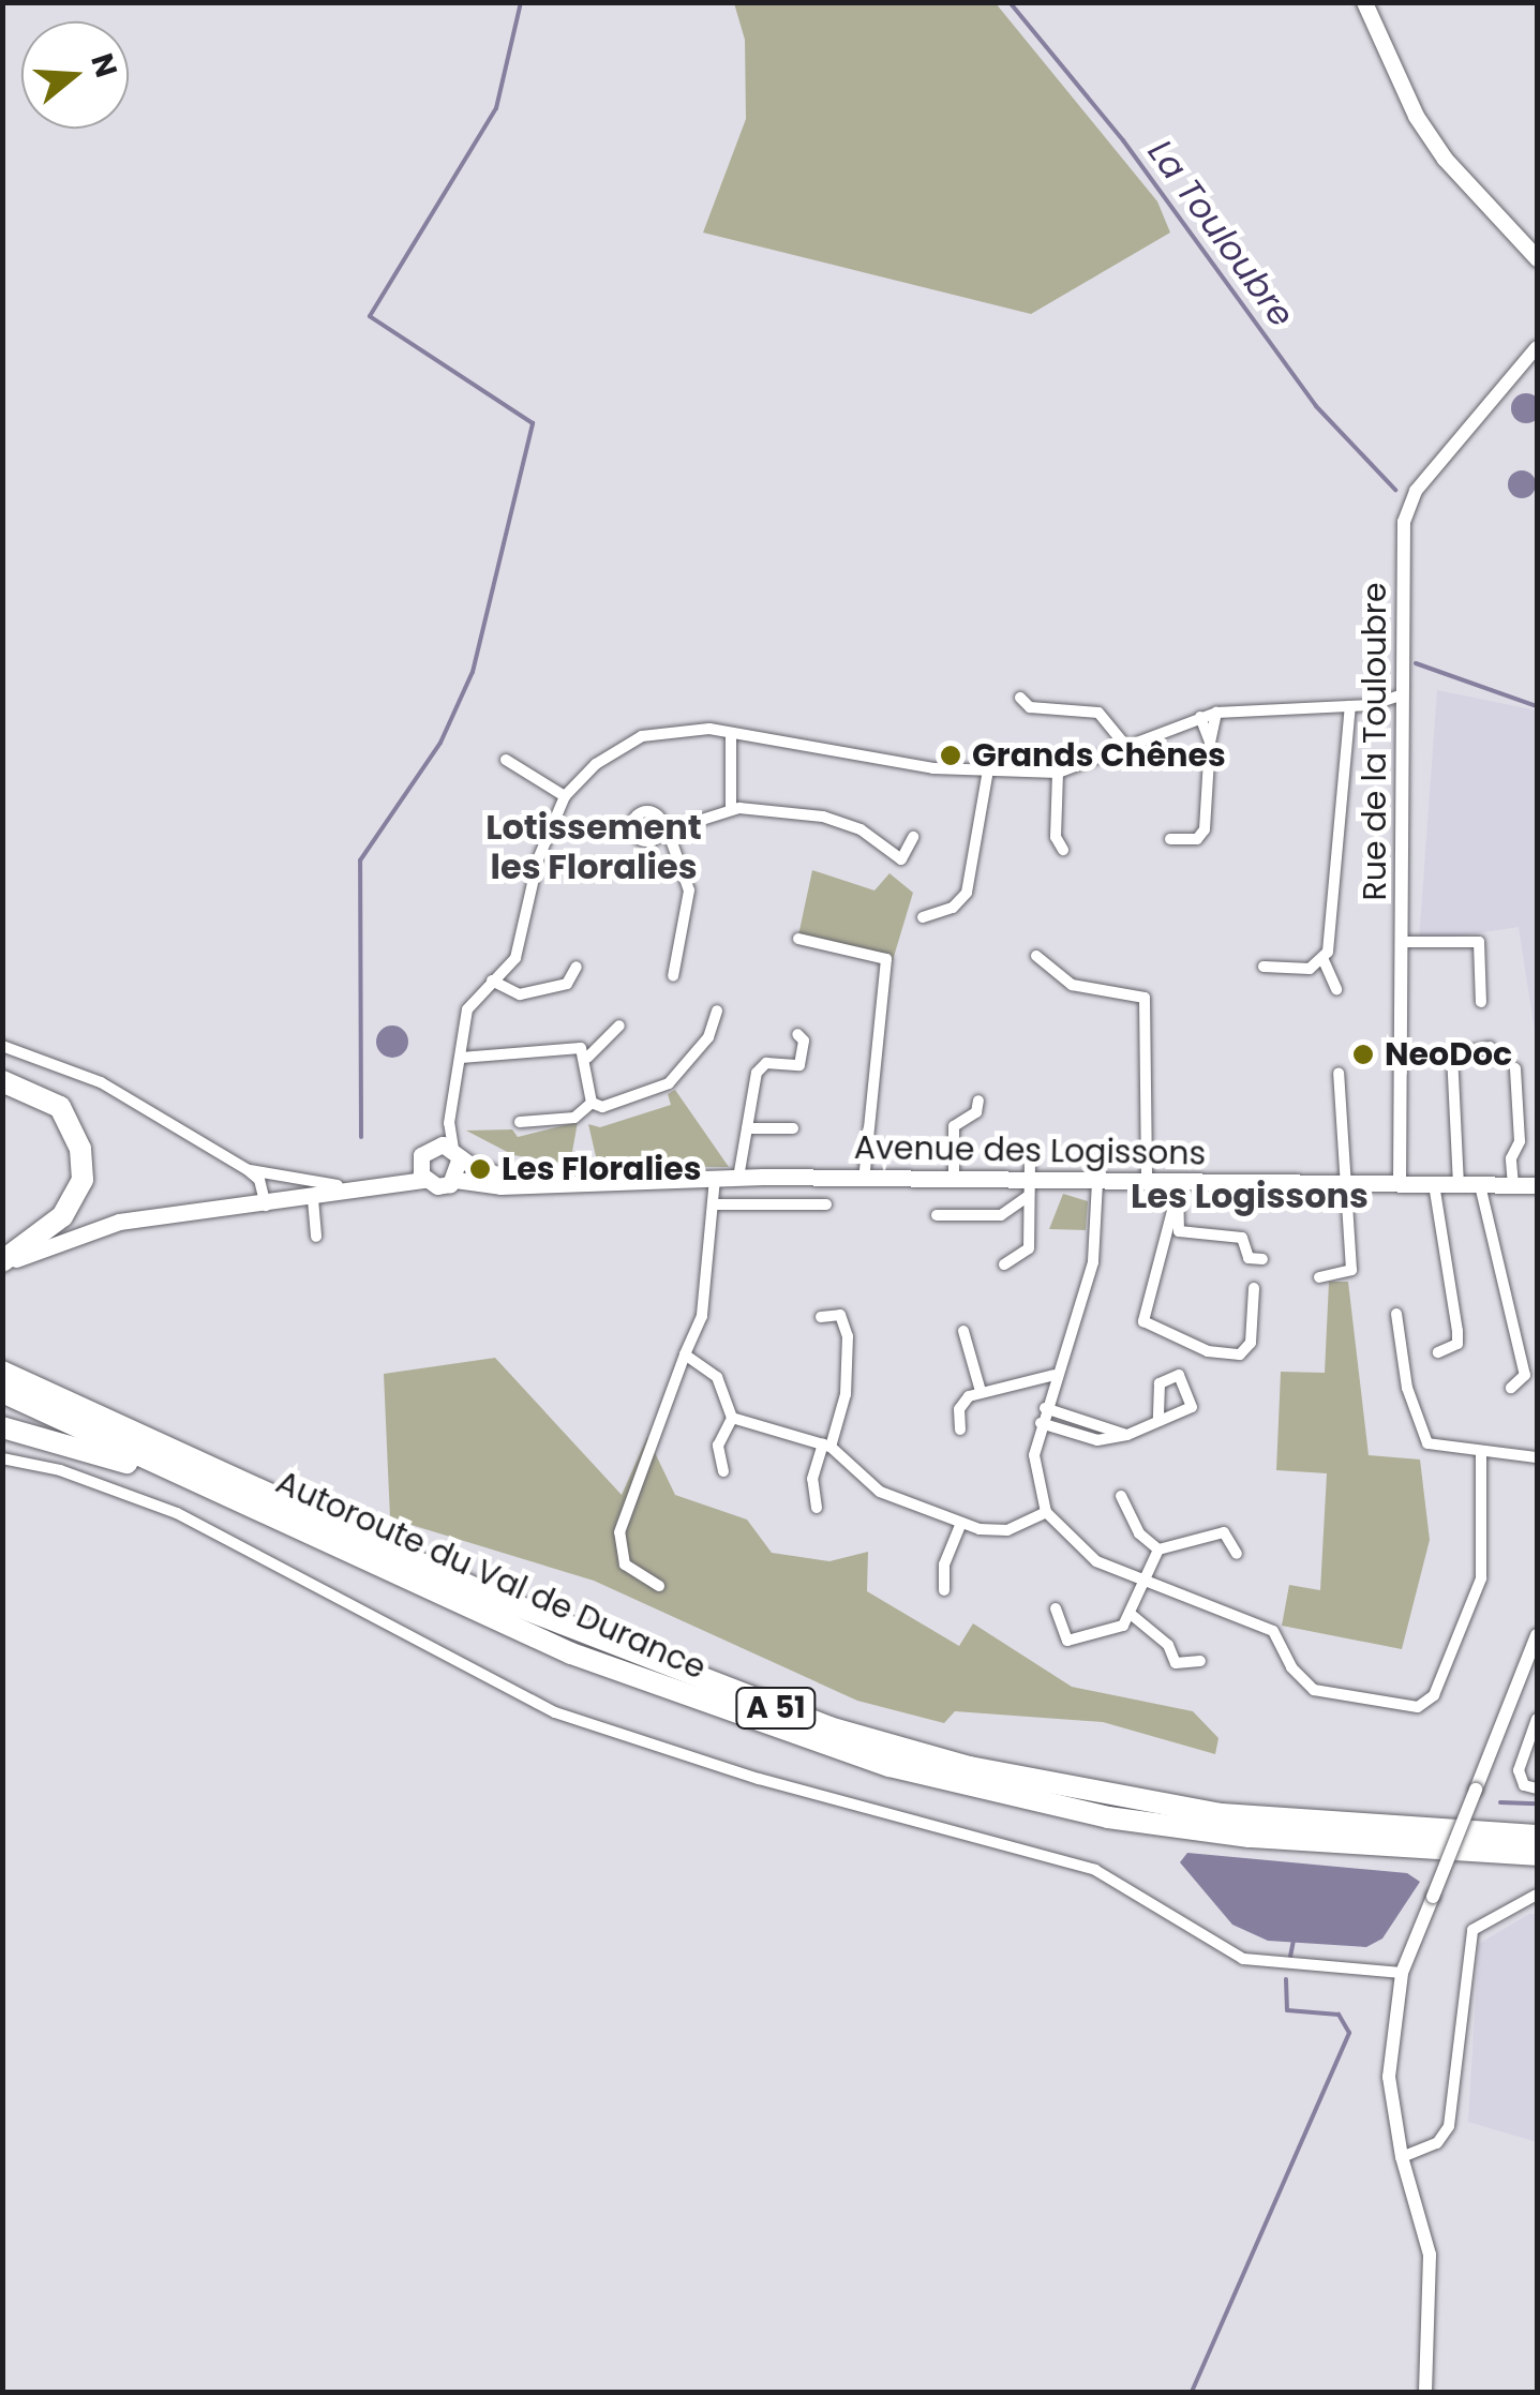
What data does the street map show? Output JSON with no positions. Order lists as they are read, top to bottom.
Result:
{
  "streets": {
    "highway": ["Autoroute du Val de Durance", "A 51"],
    "main road": ["Avenue des Logissons"],
    "street": ["Rue de la Touloubre"]
  },
  "crossings": [
    ["Rue de la Touloubre", "Avenue des Logissons"]
  ],
  "districts": ["Lotissement les Floralies", "Les Logissons"],
  "water": ["La Touloubre"],
  "places": ["Grands Chênes", "NeoDoc", "Les Floralies"],
  "north": "right"
}
